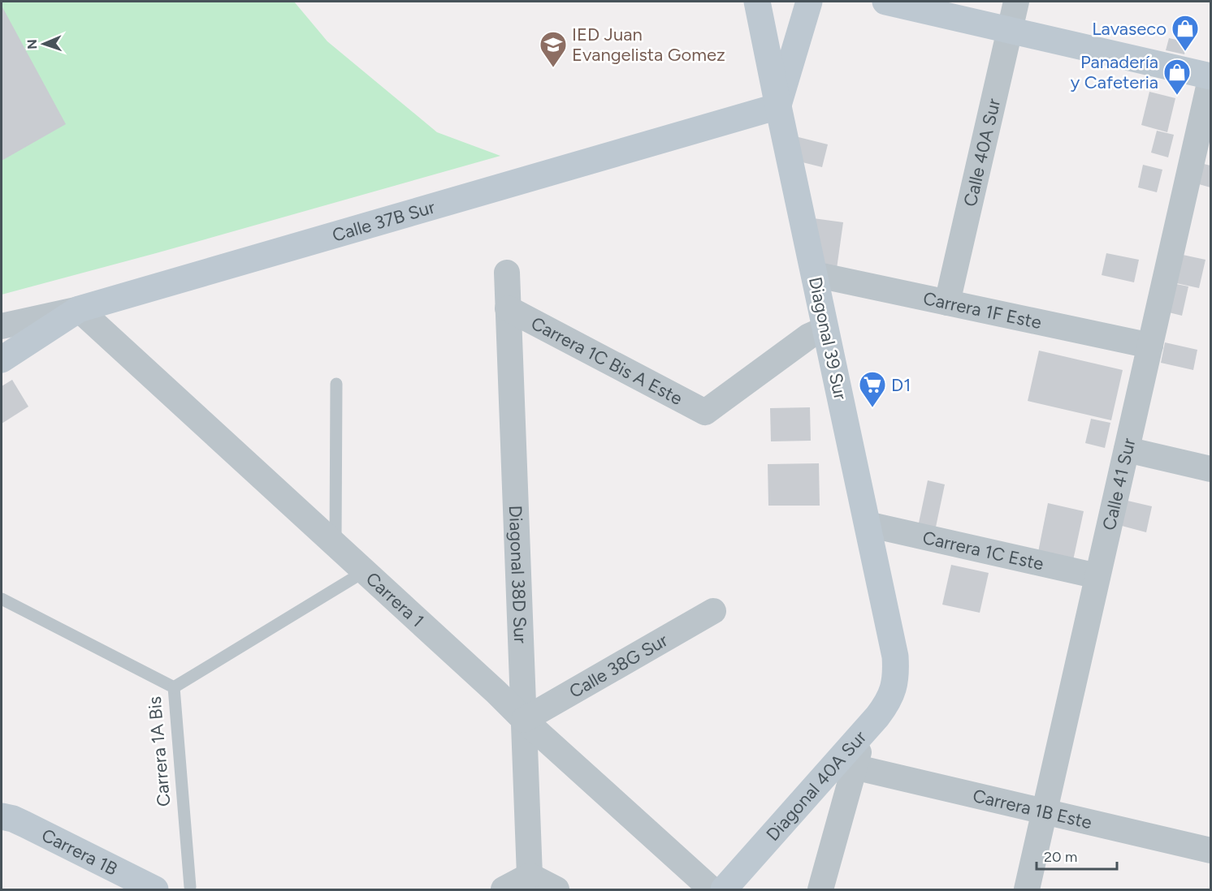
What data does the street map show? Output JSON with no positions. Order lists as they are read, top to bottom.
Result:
{
  "streets": {
    "street": [
      "Calle 40A Sur",
      "Calle 37B Sur",
      "Carrera 1F Este",
      "Diagonal 39 Sur",
      "Carrera 1C Bis A Este",
      "Calle 41 Sur",
      "Carrera 1C Este",
      "Diagonal 38D Sur",
      "Carrera 1",
      "Calle 38G Sur",
      "Diagonal 40A Sur",
      "Carrera 1B Este",
      "Carrera 1B"
    ],
    "lane": ["Carrera 1A Bis"]
  },
  "crossings": [
    ["Calle 40A Sur", "Carrera 1F Este"],
    ["Calle 37B Sur", "Diagonal 39 Sur"],
    ["Calle 37B Sur", "Carrera 1"],
    ["Carrera 1F Este", "Diagonal 39 Sur"],
    ["Carrera 1F Este", "Calle 41 Sur"],
    ["Diagonal 39 Sur", "Carrera 1C Bis A Este"],
    ["Diagonal 39 Sur", "Carrera 1C Este"],
    ["Diagonal 39 Sur", "Diagonal 40A Sur"],
    ["Carrera 1C Bis A Este", "Diagonal 38D Sur"],
    ["Calle 41 Sur", "Carrera 1C Este"],
    ["Calle 41 Sur", "Carrera 1B Este"],
    ["Diagonal 38D Sur", "Carrera 1"],
    ["Diagonal 38D Sur", "Calle 38G Sur"],
    ["Carrera 1", "Calle 38G Sur"]
  ],
  "places": {
    "shop": ["Lavaseco", "Panadería y Cafeteria"],
    "school or university": ["IED Juan Evangelista Gomez"],
    "supermarket": ["D1"]
  },
  "scale_bar": "20 m",
  "north": "left"
}
